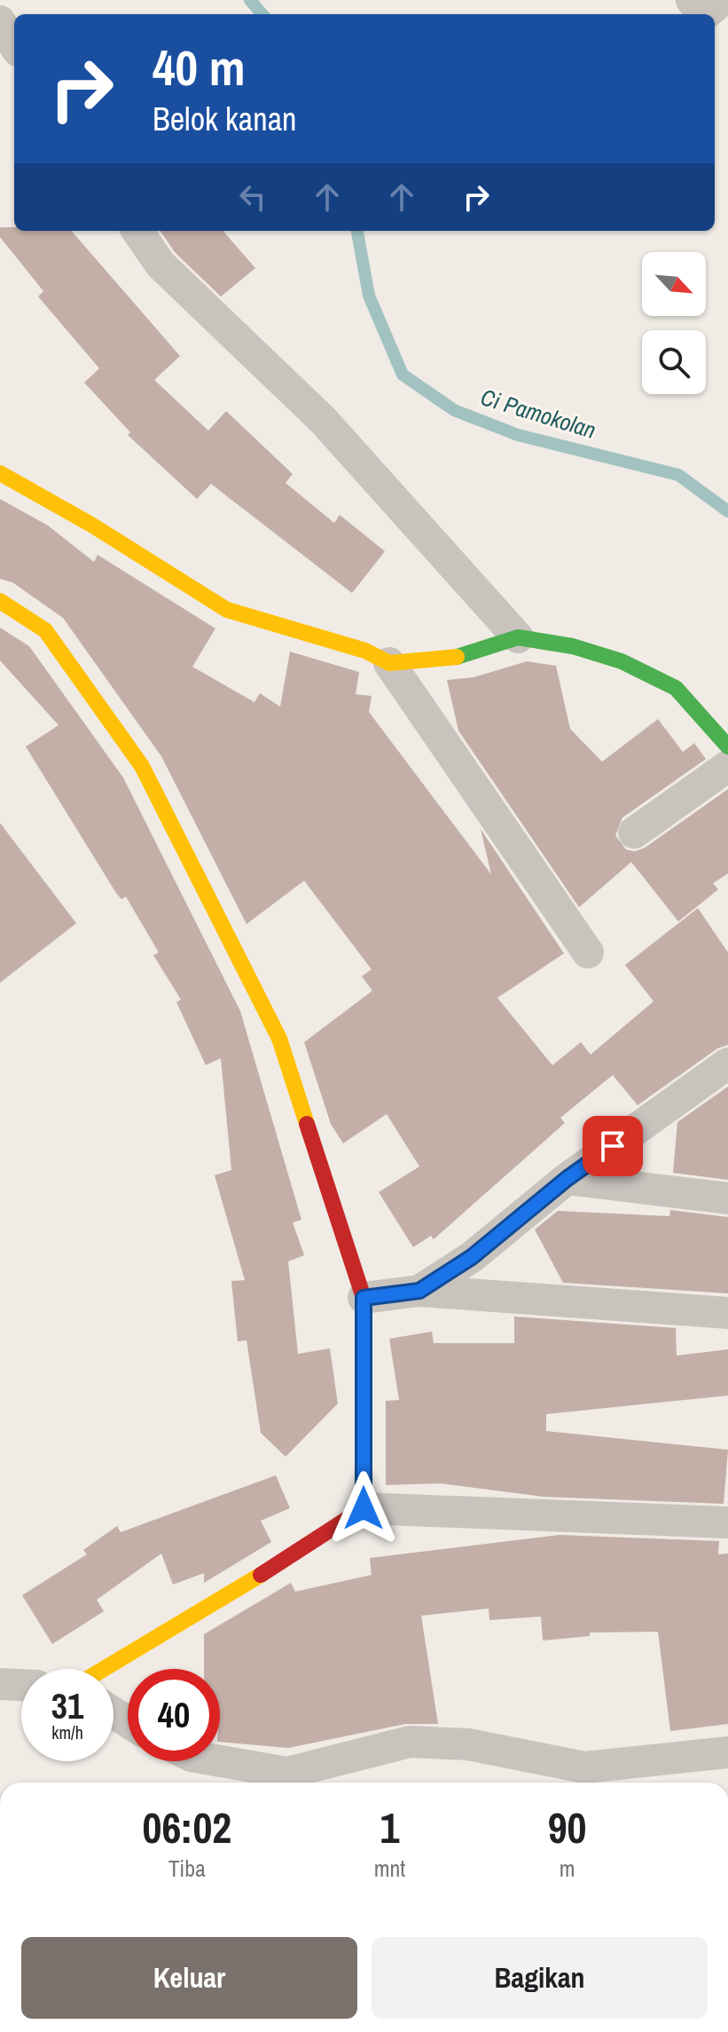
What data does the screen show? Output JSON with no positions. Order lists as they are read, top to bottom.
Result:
{
  "water": ["Ci Pamokolan"],
  "north": "bottom right",
  "page": {
    "turn": ["40 m", "Belok kanan"],
    "speed": "31 km/h",
    "limit": "40",
    "eta": [
      "06:02",
      "Tiba",
      "1",
      "mnt",
      "90",
      "m"
    ],
    "buttons": ["Keluar", "Bagikan"]
  }
}
